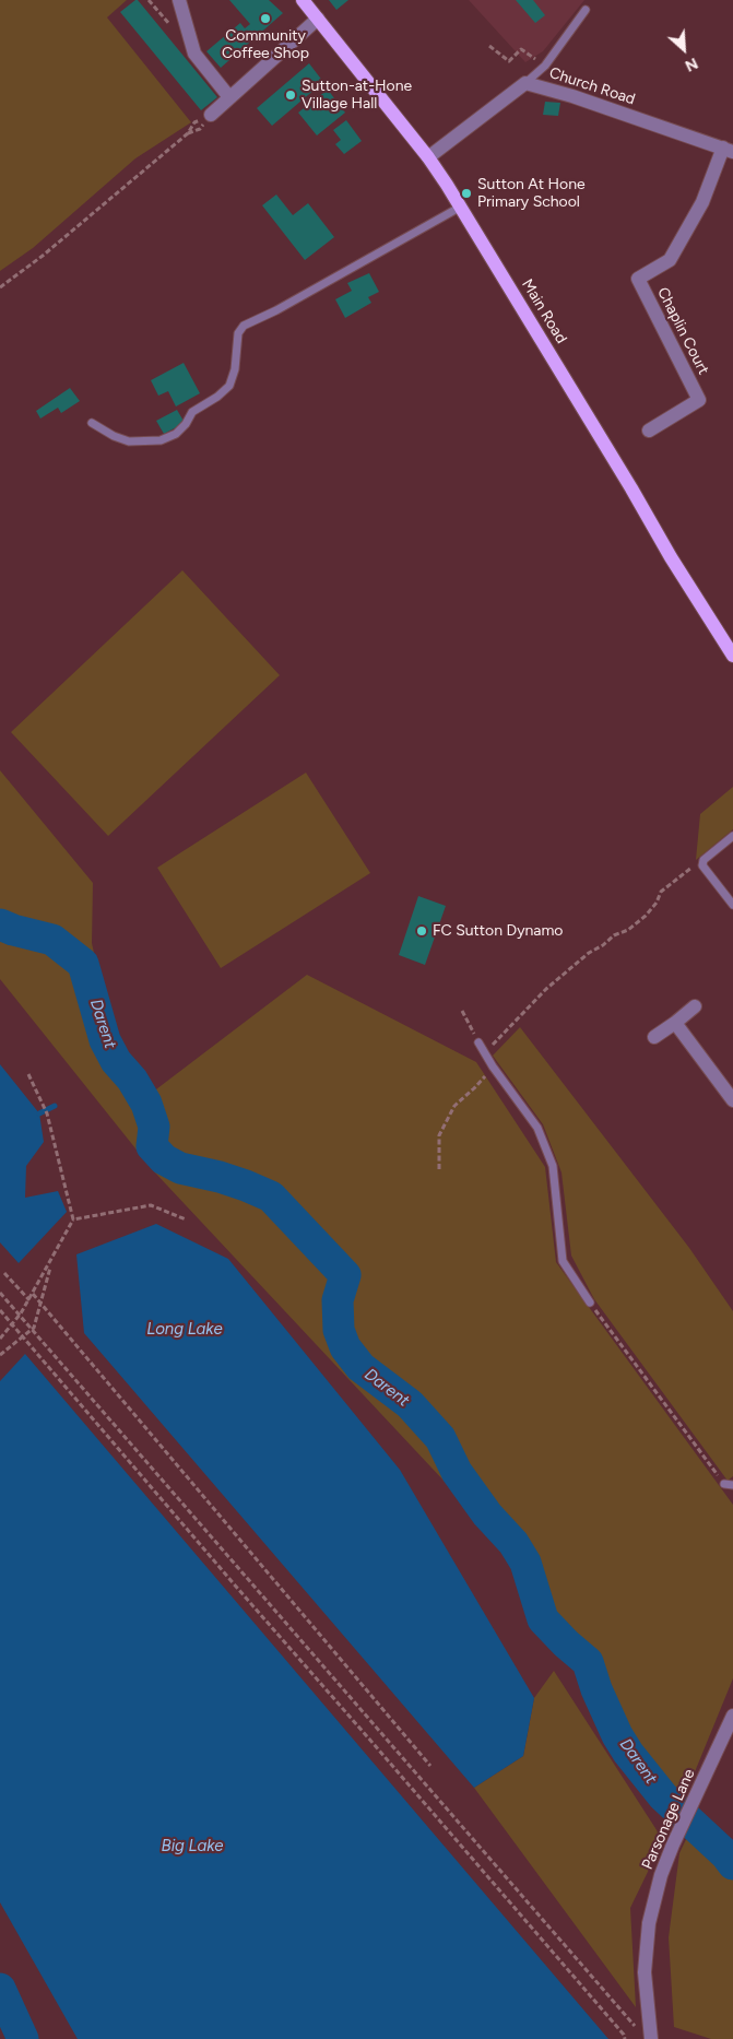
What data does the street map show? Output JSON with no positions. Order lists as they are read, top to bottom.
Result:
{
  "streets": {
    "main road": ["Main Road"],
    "street": ["Church Road", "Chaplin Court", "Parsonage Lane"]
  },
  "crossings": [
    ["Church Road", "Main Road"],
    ["Church Road", "Chaplin Court"]
  ],
  "water": ["Darent", "Long Lake", "Big Lake"],
  "places": [
    "Community Coffee Shop",
    "Sutton-at-Hone Village Hall",
    "Sutton At Hone Primary School",
    "FC Sutton Dynamo"
  ],
  "north": "bottom right"
}
